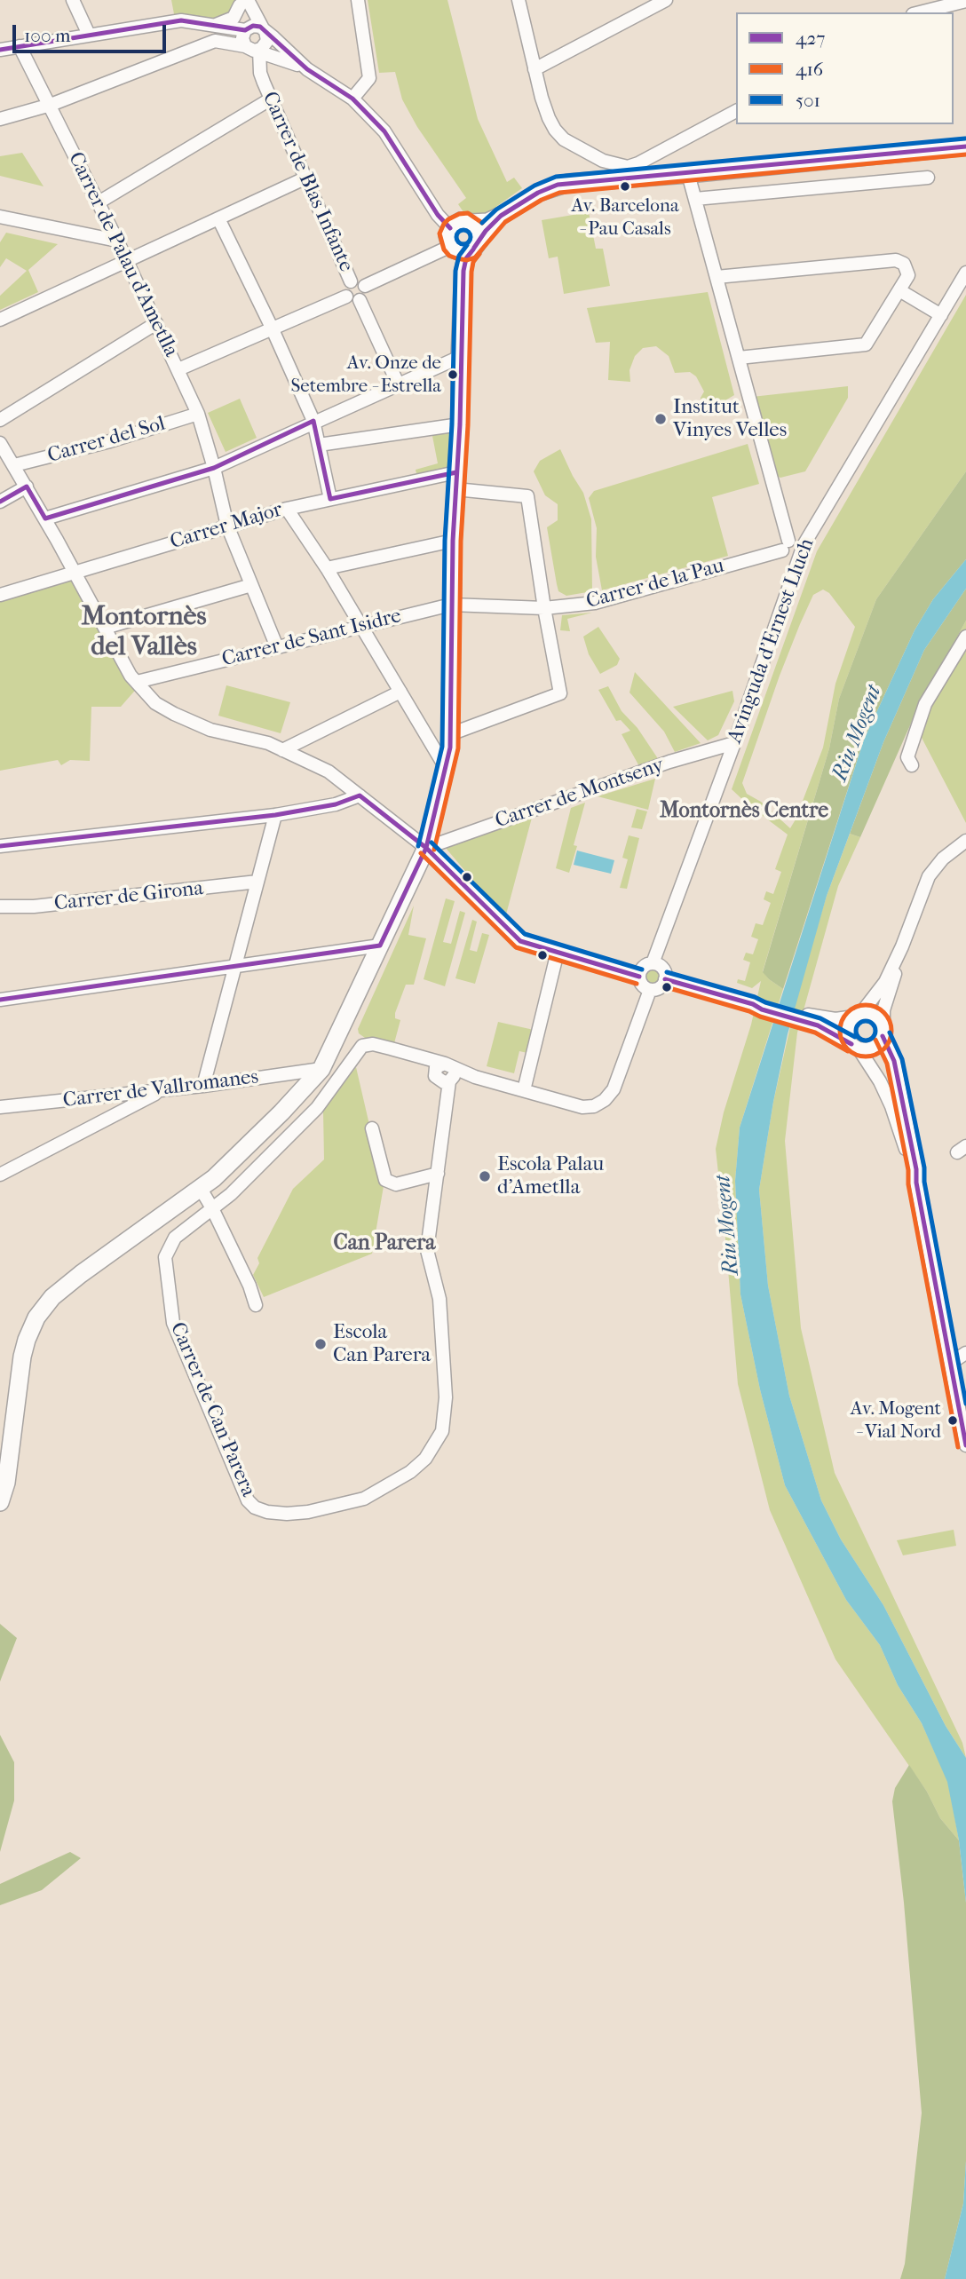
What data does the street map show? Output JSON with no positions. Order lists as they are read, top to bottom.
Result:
{
  "streets": {
    "street": [
      "Carrer de Blas Infante",
      "Carrer de Palau d'Ametlla",
      "Carrer del Sol",
      "Carrer Major",
      "Carrer de la Pau",
      "Carrer de Sant Isidre",
      "Avinguda d'Ernest Lluch",
      "Carrer de Montseny",
      "Carrer de Girona",
      "Carrer de Vallromanes",
      "Carrer de Can Parera"
    ]
  },
  "crossings": [
    ["Carrer de Palau d'Ametlla", "Carrer del Sol"],
    ["Carrer de Palau d'Ametlla", "Carrer Major"],
    ["Carrer de Palau d'Ametlla", "Carrer de Sant Isidre"],
    ["Carrer Major", "Carrer de la Pau"],
    ["Carrer de la Pau", "Carrer de Sant Isidre"],
    ["Avinguda d'Ernest Lluch", "Carrer de Montseny"]
  ],
  "districts": ["Montornès del Vallès", "Montornès Centre", "Can Parera"],
  "water": ["Riu Mogent"],
  "places": [
    "Av. Barcelona - Pau Casals",
    "Av. Onze de Setembre - Estrella",
    "Institut Vinyes Velles",
    "Escola Palau d'Ametlla",
    "Escola Can Parera",
    "Av. Mogent - Vial Nord"
  ],
  "lines": ["transit line 427", "transit line 501", "transit line 416"],
  "legend": ["427", "416", "501"],
  "scale_bar": "100 m"
}
